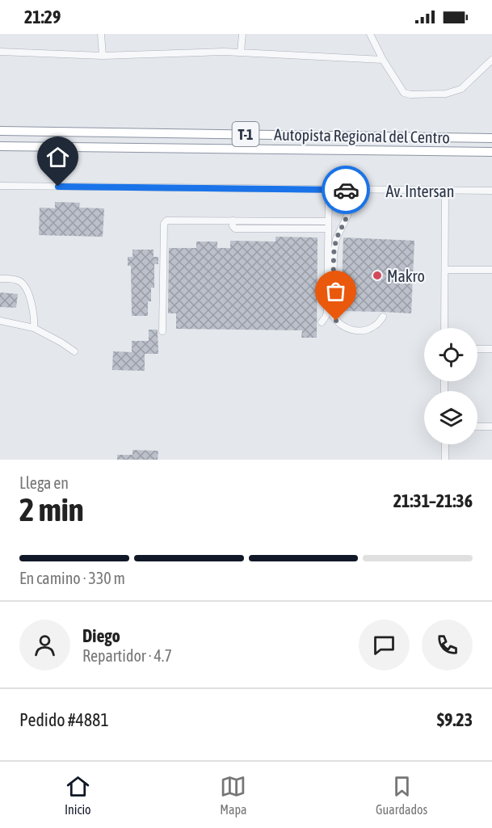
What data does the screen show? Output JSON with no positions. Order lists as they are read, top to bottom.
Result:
{
  "streets": {
    "highway": ["T-1", "Autopista Regional del Centro"],
    "street": ["Av. Intersan"]
  },
  "places": ["Makro"],
  "page": {
    "status": "21:29",
    "heading": ["2 min", "Llega en", "21:31–21:36"],
    "panel": [
      "Diego",
      "Repartidor · 4.7",
      "Pedido #4881",
      "$9.23"
    ],
    "bar": "En camino · 330 m",
    "tabs": ["Inicio", "Mapa", "Guardados"]
  }
}
